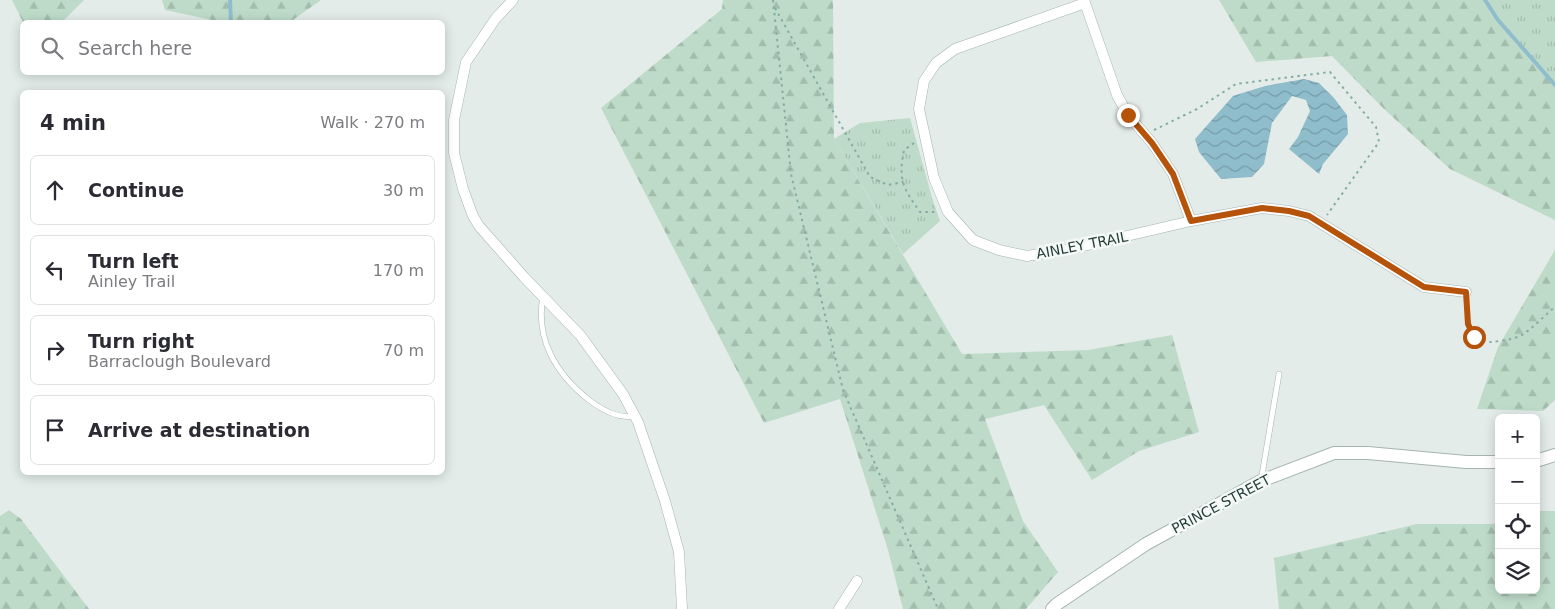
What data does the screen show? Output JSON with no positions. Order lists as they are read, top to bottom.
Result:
{
  "streets": {
    "street": ["AINLEY TRAIL", "PRINCE STREET"]
  },
  "page": {
    "search": "Search here",
    "heading": ["4 min", "Walk · 270 m"],
    "list": [
      ["Continue", "30 m"],
      ["Turn left", "Ainley Trail", "170 m"],
      ["Turn right", "Barraclough Boulevard", "70 m"],
      "Arrive at destination"
    ],
    "map_buttons": ["+", "−"]
  }
}
